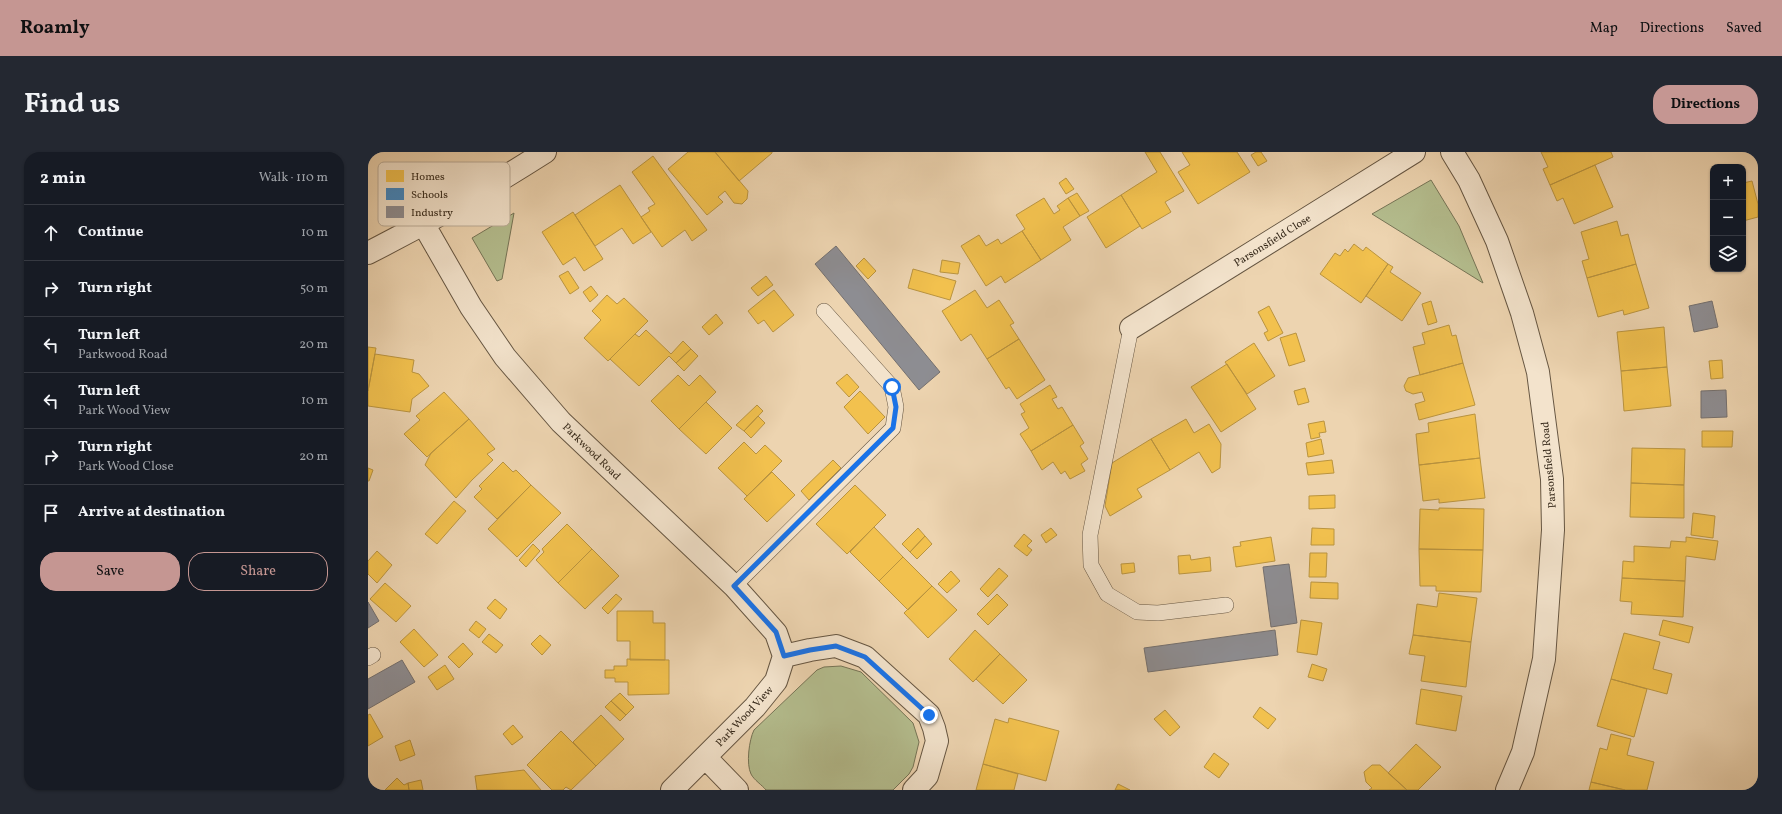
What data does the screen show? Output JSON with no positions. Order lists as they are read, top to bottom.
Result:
{
  "streets": {
    "street": [
      "Parsonsfield Close",
      "Parkwood Road",
      "Parsonsfield Road",
      "Park Wood View"
    ]
  },
  "crossings": [
    ["Parkwood Road", "Park Wood View"]
  ],
  "legend": ["Homes", "Schools", "Industry"],
  "page": {
    "header": "Roamly",
    "nav": ["Map", "Directions", "Saved"],
    "title": "Find us",
    "buttons": [
      "Directions",
      ["Save", "Share"]
    ],
    "heading": ["2 min", "Walk · 110 m"],
    "map_buttons": ["+", "−"],
    "list": [
      ["Continue", "10 m"],
      ["Turn right", "50 m"],
      ["Turn left", "Parkwood Road", "20 m"],
      ["Turn left", "Park Wood View", "10 m"],
      ["Turn right", "Park Wood Close", "20 m"],
      "Arrive at destination"
    ]
  }
}
